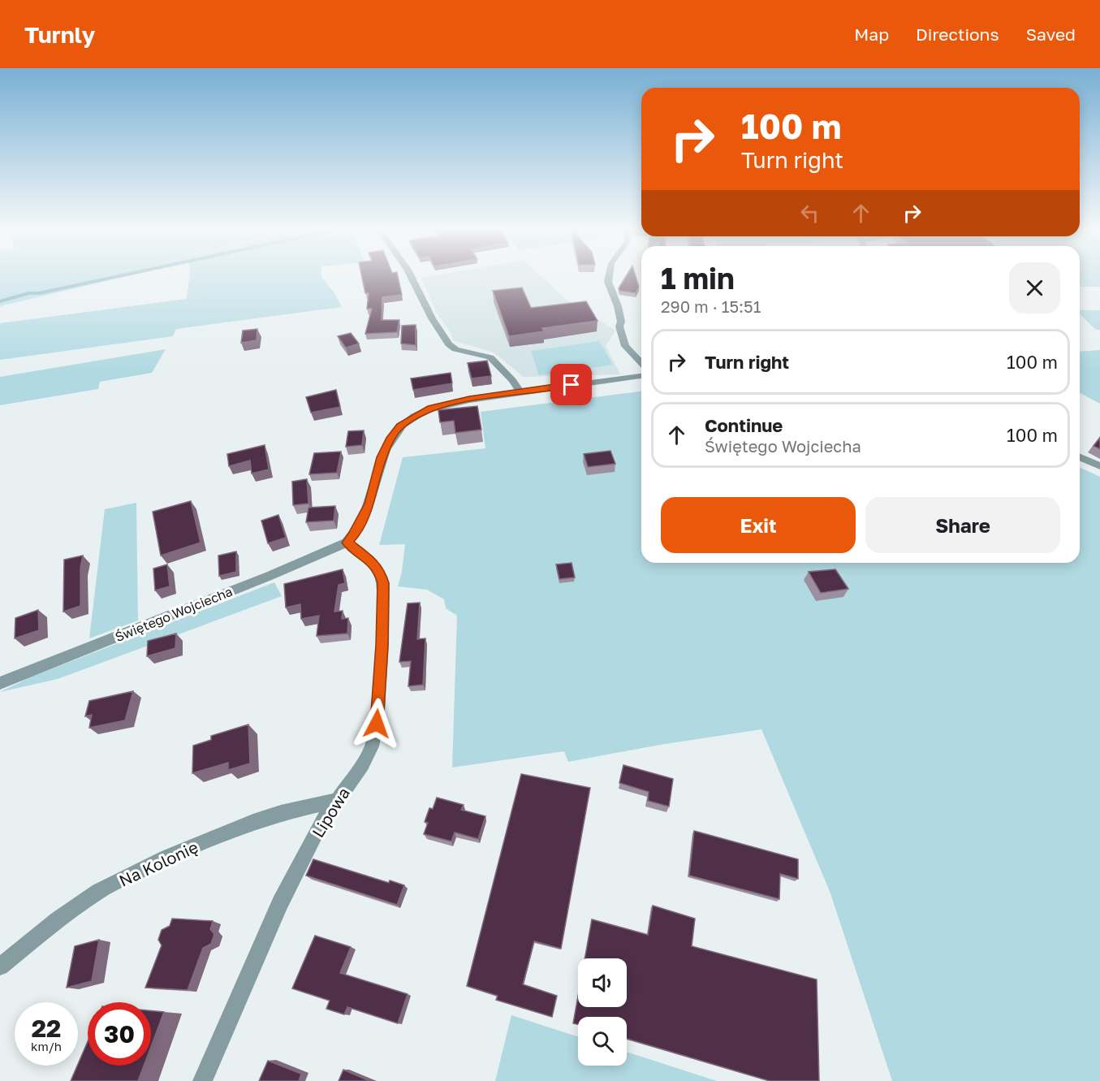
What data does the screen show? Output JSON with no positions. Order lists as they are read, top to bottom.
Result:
{
  "streets": {
    "street": ["Świętego Wojciecha", "Lipowa", "Na Kolonię"]
  },
  "crossings": [
    ["Świętego Wojciecha", "Lipowa"],
    ["Lipowa", "Na Kolonię"]
  ],
  "page": {
    "header": "Turnly",
    "nav": ["Map", "Directions", "Saved"],
    "turn": ["100 m", "Turn right"],
    "heading": ["1 min", "290 m · 15:51"],
    "list": [
      {
        "name": "Turn right",
        "value": "100 m"
      },
      {
        "name": "Continue",
        "note": "Świętego Wojciecha",
        "value": "100 m"
      }
    ],
    "buttons": ["Exit", "Share"],
    "speed": "22 km/h",
    "limit": "30"
  }
}
